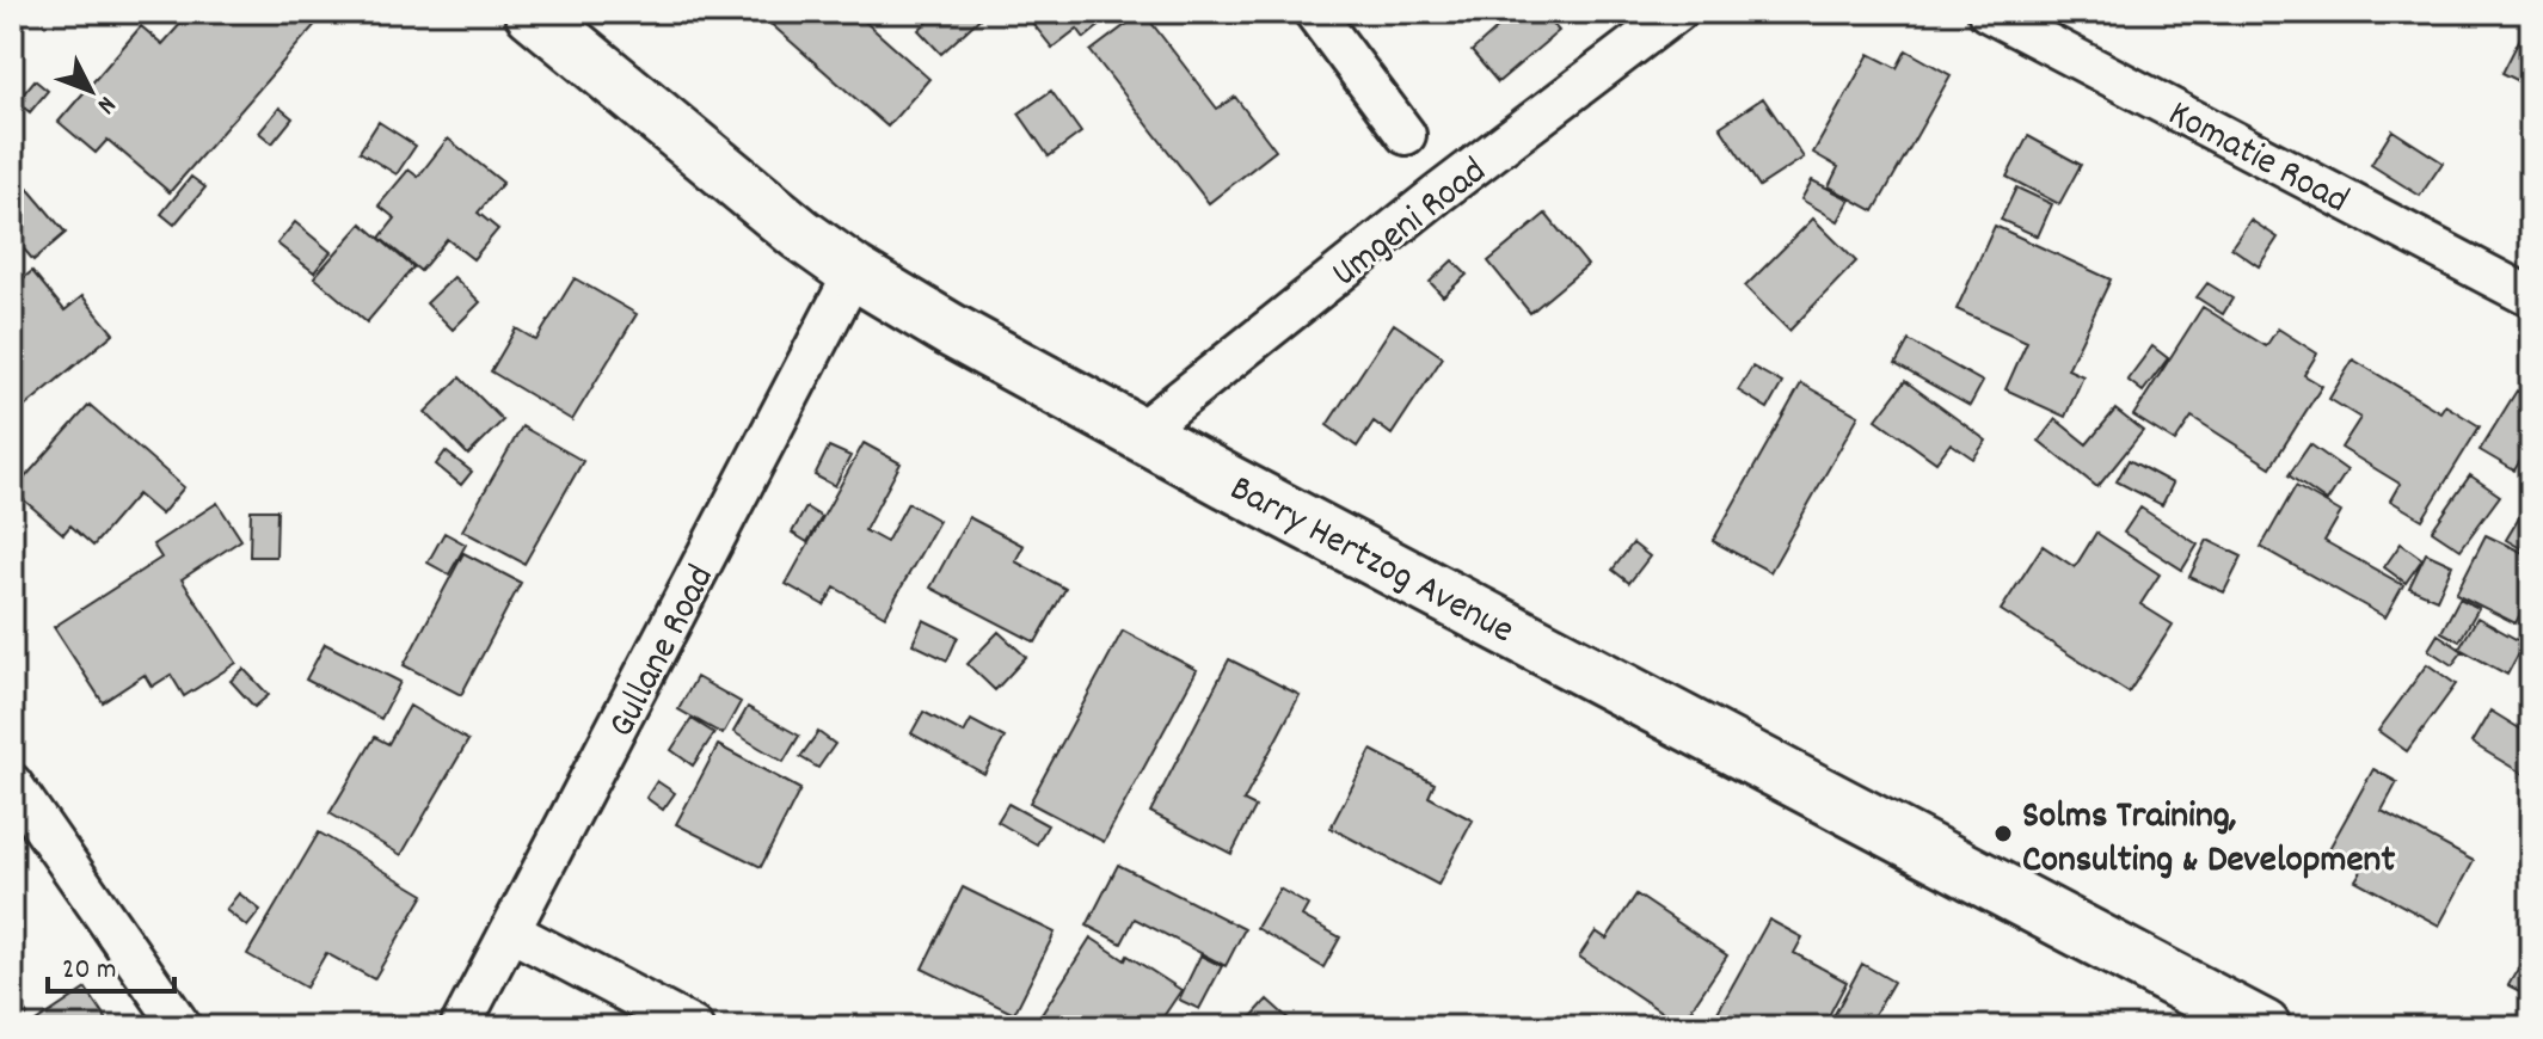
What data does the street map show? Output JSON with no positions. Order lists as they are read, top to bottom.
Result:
{
  "streets": {
    "main road": ["Barry Hertzog Avenue"],
    "street": ["Komatie Road", "Umgeni Road", "Gullane Road"]
  },
  "crossings": [
    ["Umgeni Road", "Barry Hertzog Avenue"],
    ["Barry Hertzog Avenue", "Gullane Road"]
  ],
  "places": ["Solms Training, Consulting & Development"],
  "scale_bar": "20 m",
  "north": "bottom right"
}
